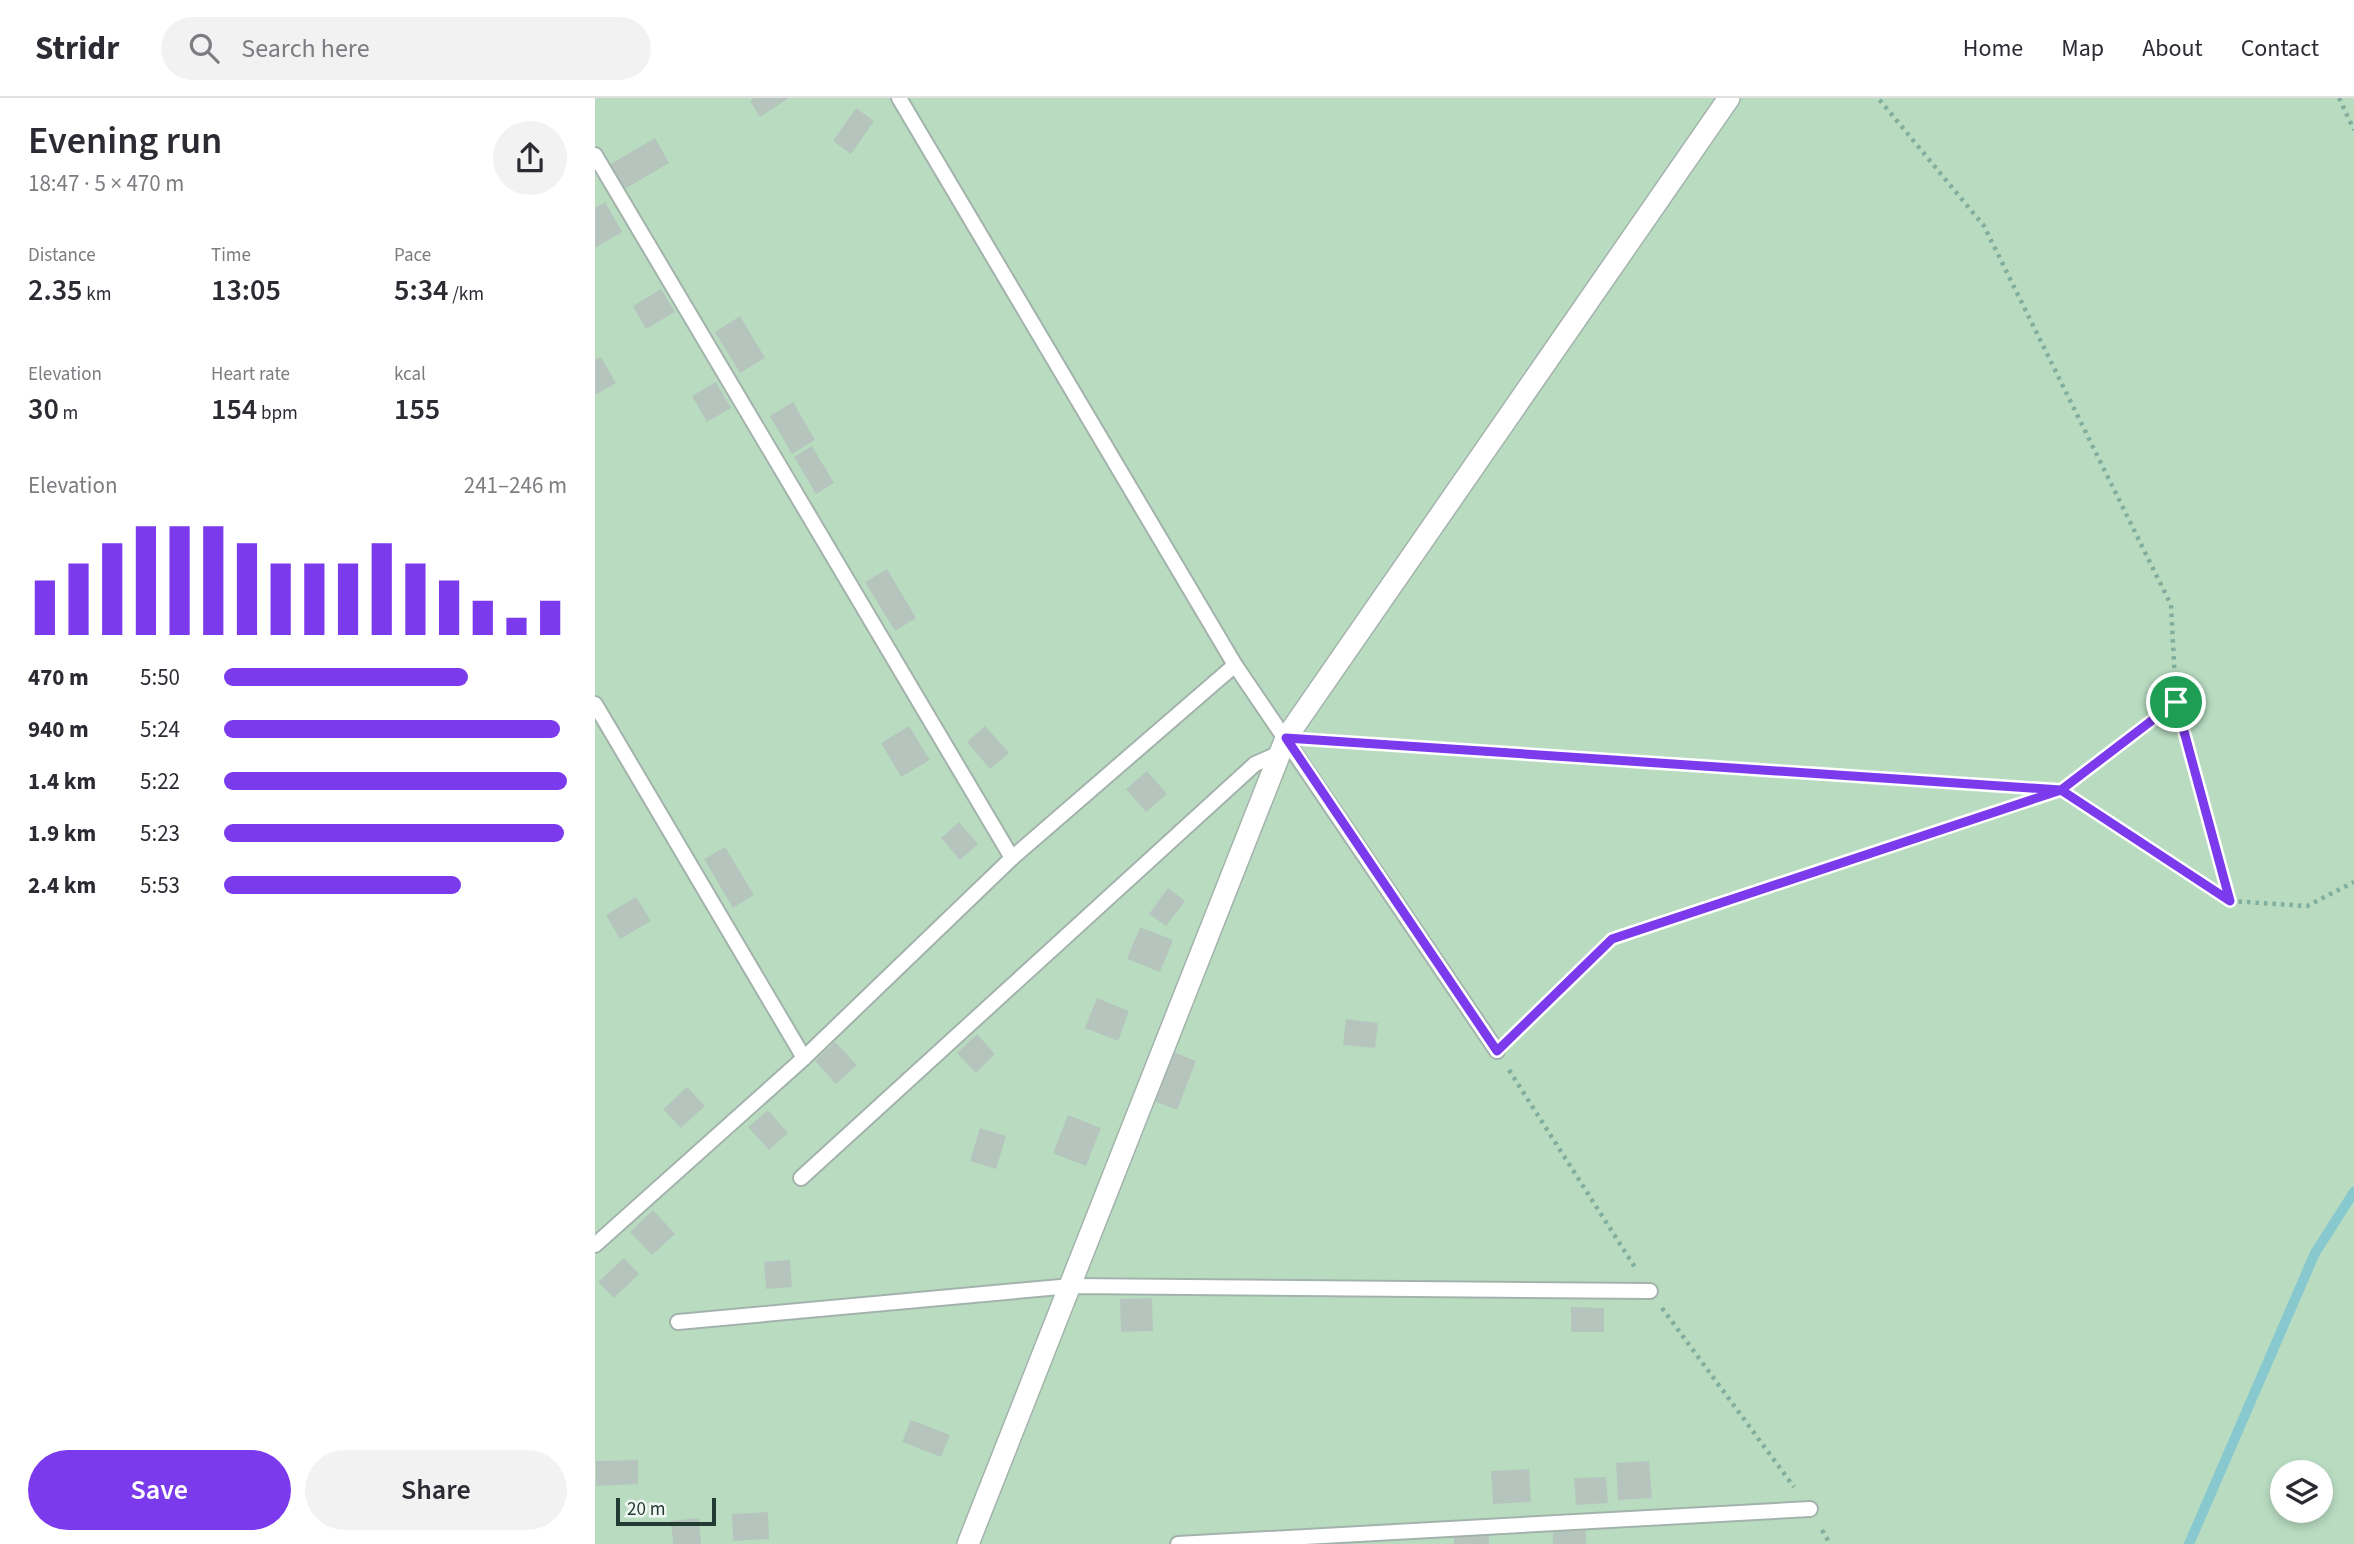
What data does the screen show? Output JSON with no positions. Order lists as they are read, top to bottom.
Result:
{
  "scale_bar": "20 m",
  "page": {
    "header": "Stridr",
    "search": "Search here",
    "nav": [
      "Home",
      "Map",
      "About",
      "Contact"
    ],
    "heading": ["Evening run", "18:47 · 5 × 470 m"],
    "stats": [
      ["Distance", "2.35 km"],
      ["Time", "13:05"],
      ["Pace", "5:34 /km"],
      ["Elevation", "30 m"],
      ["Heart rate", "154 bpm"],
      ["kcal", "155"]
    ],
    "chart": ["Elevation", "241–246 m"],
    "list": [
      {
        "name": "470 m",
        "note": "5:50"
      },
      {
        "name": "940 m",
        "note": "5:24"
      },
      {
        "name": "1.4 km",
        "note": "5:22"
      },
      {
        "name": "1.9 km",
        "note": "5:23"
      },
      {
        "name": "2.4 km",
        "note": "5:53"
      }
    ],
    "buttons": ["Save", "Share"],
    "scale": "20 m"
  }
}
